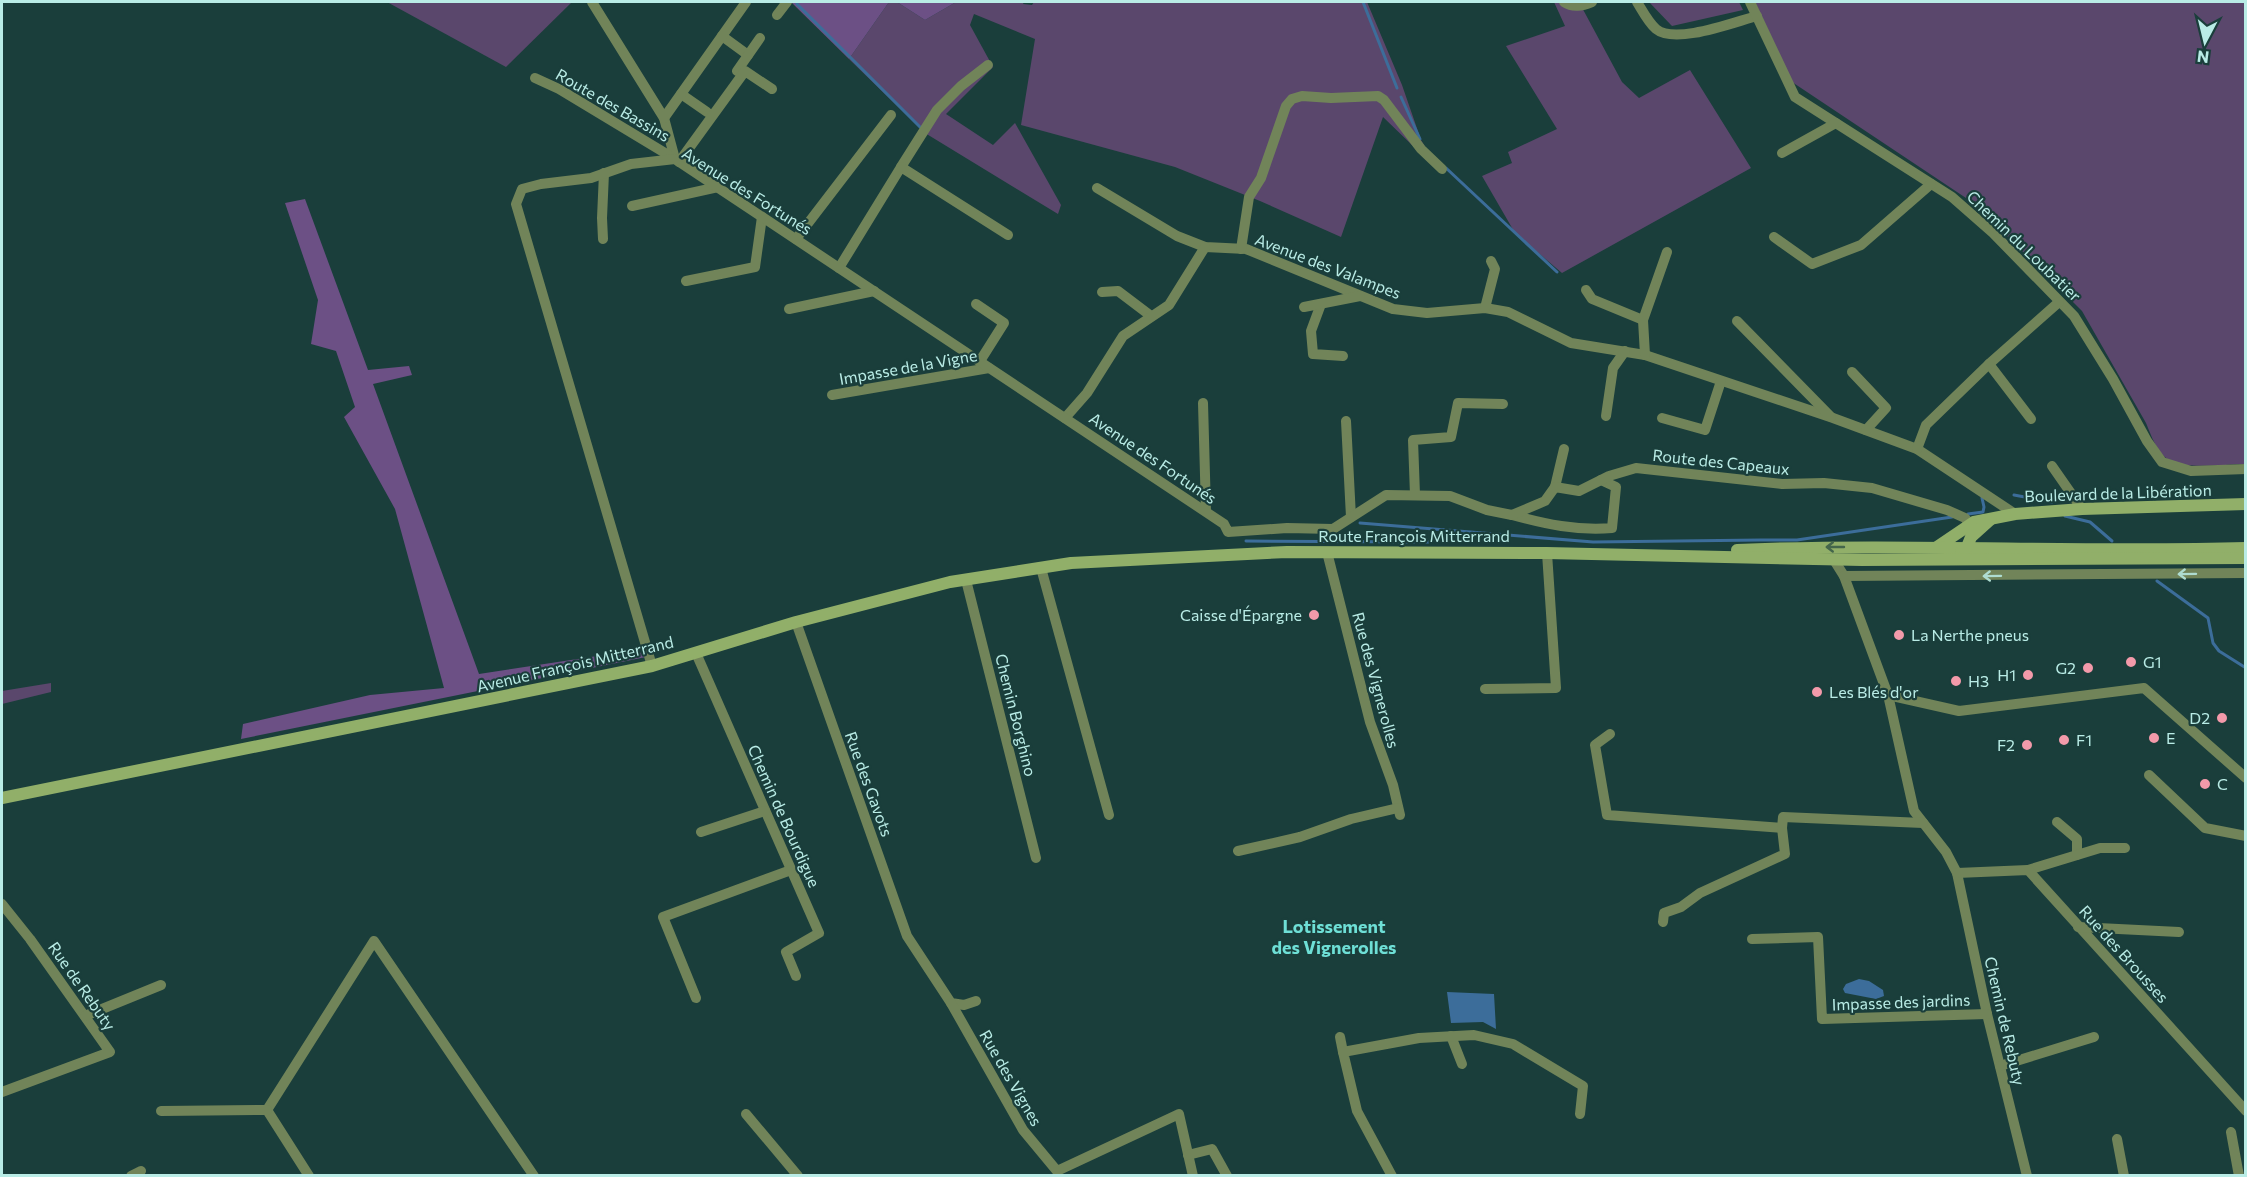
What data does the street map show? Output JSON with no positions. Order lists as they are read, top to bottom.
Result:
{
  "streets": {
    "main road": ["Boulevard de la Libération", "Route François Mitterrand", "Avenue François Mitterrand"],
    "street": [
      "Route des Bassins",
      "Avenue des Fortunés",
      "Chemin du Loubatier",
      "Avenue des Valampes",
      "Impasse de la Vigne",
      "Route des Capeaux",
      "Rue des Vignerolles",
      "Chemin Borghino",
      "Rue des Gavots",
      "Chemin de Bourdigue",
      "Rue des Brousses",
      "Rue de Rebuty",
      "Impasse des jardins",
      "Chemin de Rebuty",
      "Rue des Vignes"
    ]
  },
  "crossings": [
    ["Route des Bassins", "Avenue des Fortunés"],
    ["Avenue des Fortunés", "Impasse de la Vigne"],
    ["Avenue des Fortunés", "Avenue François Mitterrand"],
    ["Avenue des Valampes", "Boulevard de la Libération"],
    ["Route des Capeaux", "Boulevard de la Libération"],
    ["Route François Mitterrand", "Avenue François Mitterrand"],
    ["Route François Mitterrand", "Rue des Vignerolles"],
    ["Avenue François Mitterrand", "Chemin Borghino"],
    ["Avenue François Mitterrand", "Rue des Gavots"],
    ["Avenue François Mitterrand", "Chemin de Bourdigue"],
    ["Rue des Gavots", "Rue des Vignes"],
    ["Impasse des jardins", "Chemin de Rebuty"]
  ],
  "districts": ["Lotissement des Vignerolles"],
  "places": [
    "Caisse d'Épargne",
    "La Nerthe pneus",
    "G1",
    "G2",
    "H1",
    "H3",
    "Les Blés d'or",
    "D2",
    "E",
    "F1",
    "F2",
    "C"
  ],
  "north": "bottom"
}
